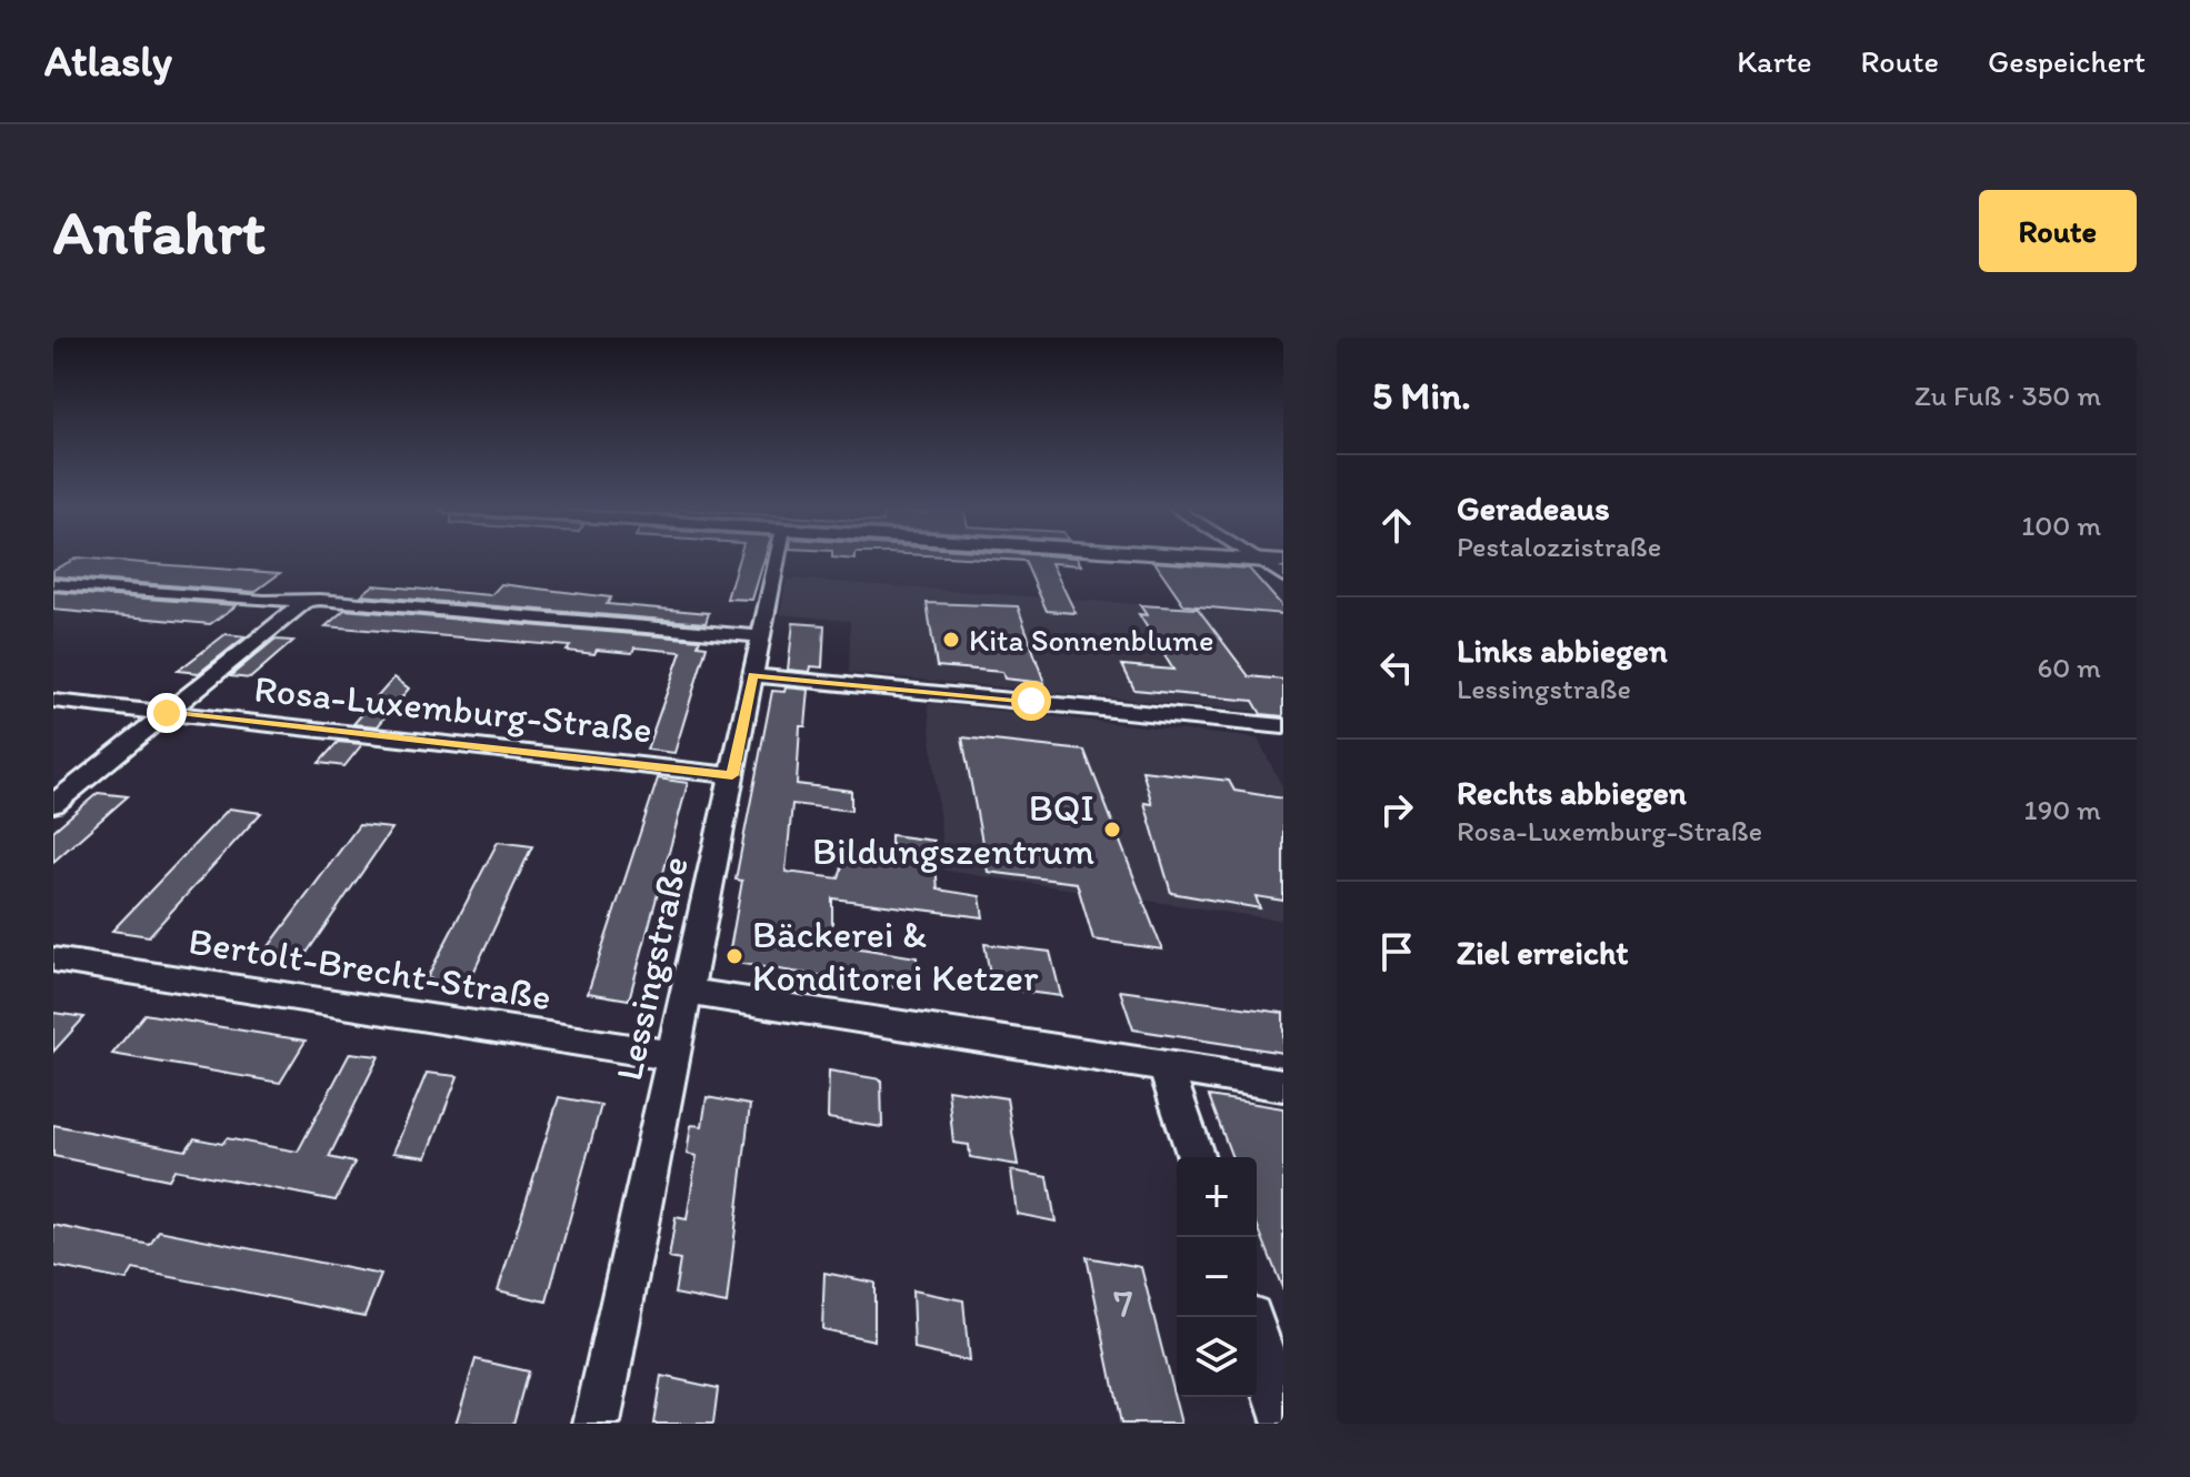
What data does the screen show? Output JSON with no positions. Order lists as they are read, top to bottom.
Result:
{
  "streets": {
    "street": ["Rosa-Luxemburg-Straße", "Bertolt-Brecht-Straße", "Lessingstraße"]
  },
  "crossings": [
    ["Rosa-Luxemburg-Straße", "Lessingstraße"],
    ["Bertolt-Brecht-Straße", "Lessingstraße"]
  ],
  "places": ["Kita Sonnenblume", "BQI Bildungszentrum", "Bäckerei & Konditorei Ketzer"],
  "house_numbers": ["7"],
  "page": {
    "header": "Atlasly",
    "nav": ["Karte", "Route", "Gespeichert"],
    "buttons": "Route",
    "title": "Anfahrt",
    "heading": ["5 Min.", "Zu Fuß · 350 m"],
    "list": [
      ["Geradeaus", "Pestalozzistraße", "100 m"],
      ["Links abbiegen", "Lessingstraße", "60 m"],
      ["Rechts abbiegen", "Rosa-Luxemburg-Straße", "190 m"],
      "Ziel erreicht"
    ],
    "map_buttons": ["+", "−"]
  }
}
